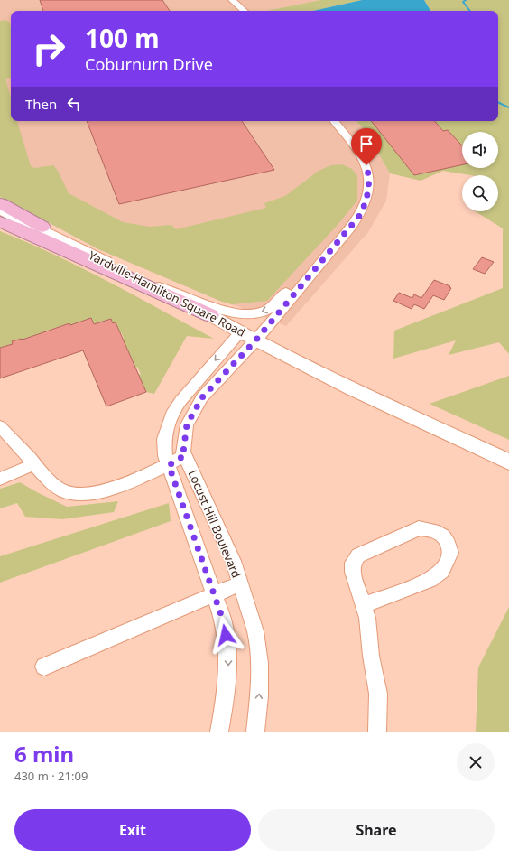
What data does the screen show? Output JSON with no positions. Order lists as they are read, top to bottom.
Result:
{
  "streets": {
    "street": ["Yardville-Hamilton Square Road", "Locust Hill Boulevard"]
  },
  "crossings": [
    ["Yardville-Hamilton Square Road", "Locust Hill Boulevard"]
  ],
  "page": {
    "turn": ["100 m", "Coburnurn Drive"],
    "then": "Then",
    "heading": ["6 min", "430 m · 21:09"],
    "buttons": ["Exit", "Share"]
  }
}
